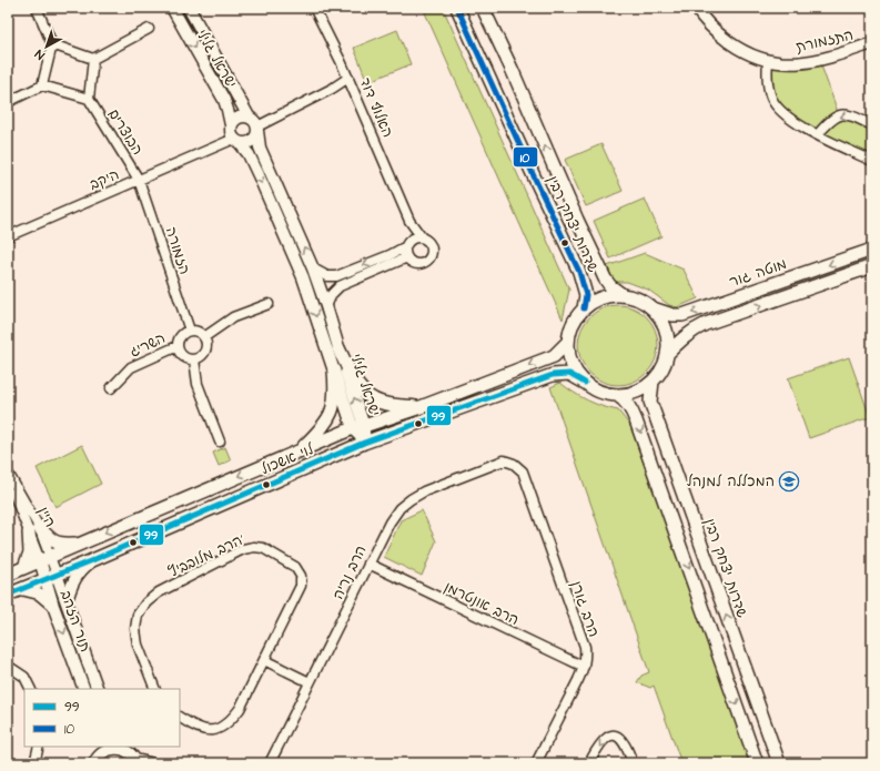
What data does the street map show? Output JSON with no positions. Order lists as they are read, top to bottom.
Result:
{
  "streets": {
    "main road": ["שדרות יצחק רבין", "מוטה גור", "לוי אשכול"],
    "street": [
      "התזמורת",
      "ישראל גלילי",
      "האלוף דוד",
      "הבוצרים",
      "היקב",
      "הזמורה",
      "השריג",
      "היין",
      "הרב מלובביץ'",
      "הרב נריה",
      "הרב אונטרמן",
      "הרב גורן",
      "תור הזהב"
    ]
  },
  "crossings": [
    ["ישראל גלילי", "היקב"],
    ["ישראל גלילי", "לוי אשכול"],
    ["הבוצרים", "היקב"],
    ["הבוצרים", "הזמורה"],
    ["היקב", "הזמורה"],
    ["שדרות יצחק רבין", "מוטה גור"],
    ["שדרות יצחק רבין", "לוי אשכול"],
    ["הזמורה", "השריג"],
    ["מוטה גור", "לוי אשכול"],
    ["לוי אשכול", "היין"],
    ["לוי אשכול", "תור הזהב"],
    ["היין", "תור הזהב"],
    ["הרב נריה", "הרב אונטרמן"],
    ["הרב נריה", "הרב גורן"],
    ["הרב אונטרמן", "הרב גורן"]
  ],
  "places": {
    "school or university": ["המכללה למנהל"]
  },
  "lines": ["transit line 10", "transit line 99"],
  "legend": ["99", "10"],
  "north": "bottom left"
}
